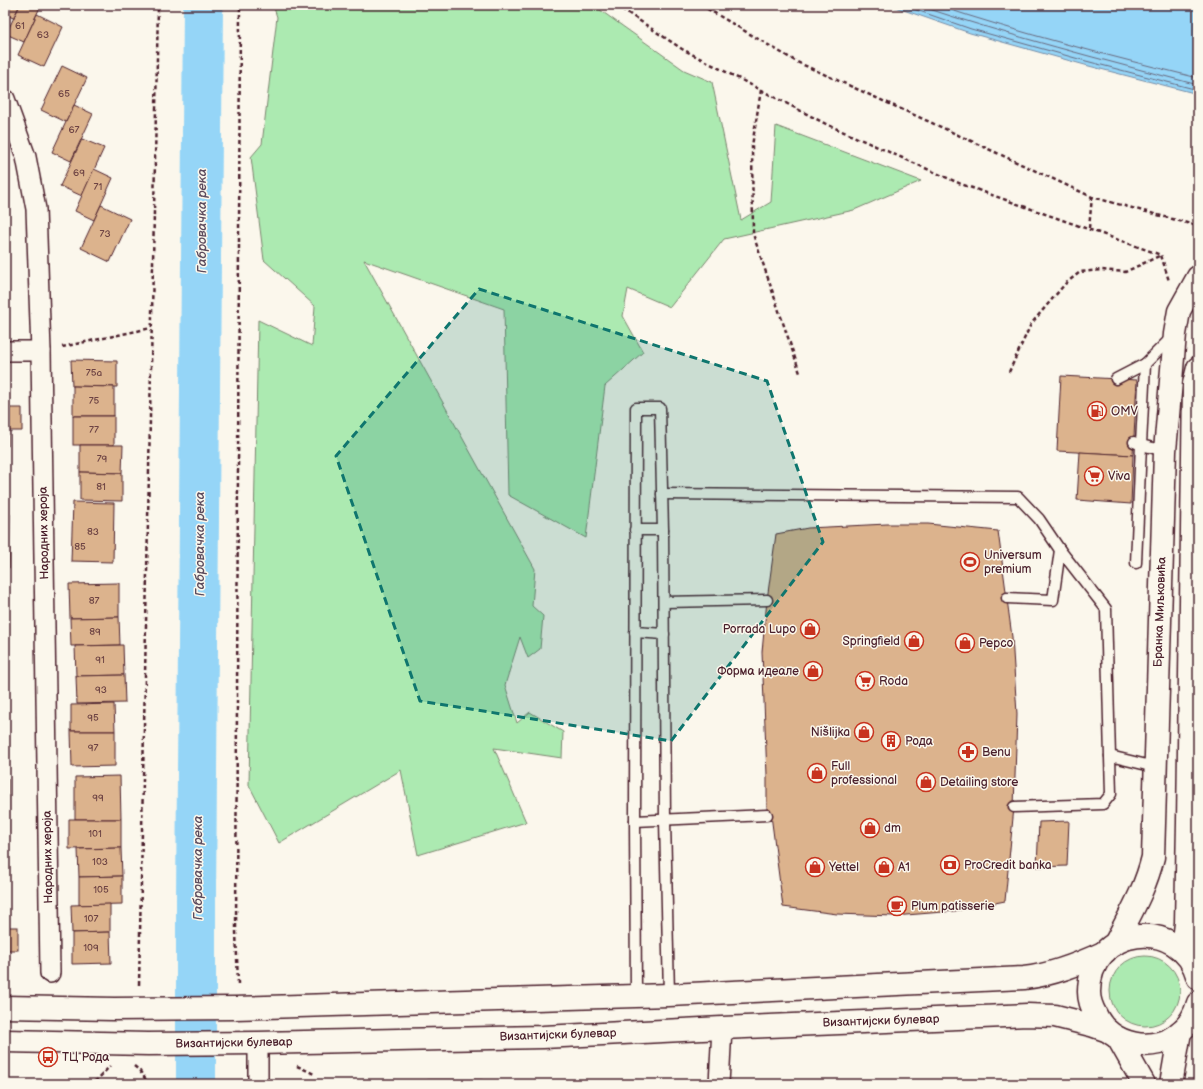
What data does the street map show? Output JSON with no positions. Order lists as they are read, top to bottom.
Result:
{
  "streets": {
    "street": ["Народних хероја", "Бранка Миљковића", "Византијски булевар"]
  },
  "crossings": [
    ["Бранка Миљковића", "Византијски булевар"]
  ],
  "water": ["Габровачка река"],
  "places": {
    "fuel station": ["OMV"],
    "supermarket": ["Viva", "Roda"],
    "sports": ["Universum premium"],
    "shop": [
      "Porrada Lupo",
      "Springfield",
      "Pepco",
      "Форма идеале",
      "Nišlijka",
      "Full professional",
      "Detailing store",
      "dm",
      "Yettel",
      "A1"
    ],
    "building": ["Рода"],
    "pharmacy": ["Benu"],
    "bank": ["ProCredit banka"],
    "cafe": ["Plum patisserie"],
    "bus stop": ["ТЦ Рода"]
  },
  "house_numbers": [
    "61",
    "63",
    "65",
    "67",
    "69",
    "71",
    "73",
    "75a",
    "75",
    "77",
    "79",
    "81",
    "83",
    "85",
    "87",
    "89",
    "91",
    "93",
    "95",
    "97",
    "99",
    "101",
    "103",
    "105",
    "107",
    "109"
  ]
}
